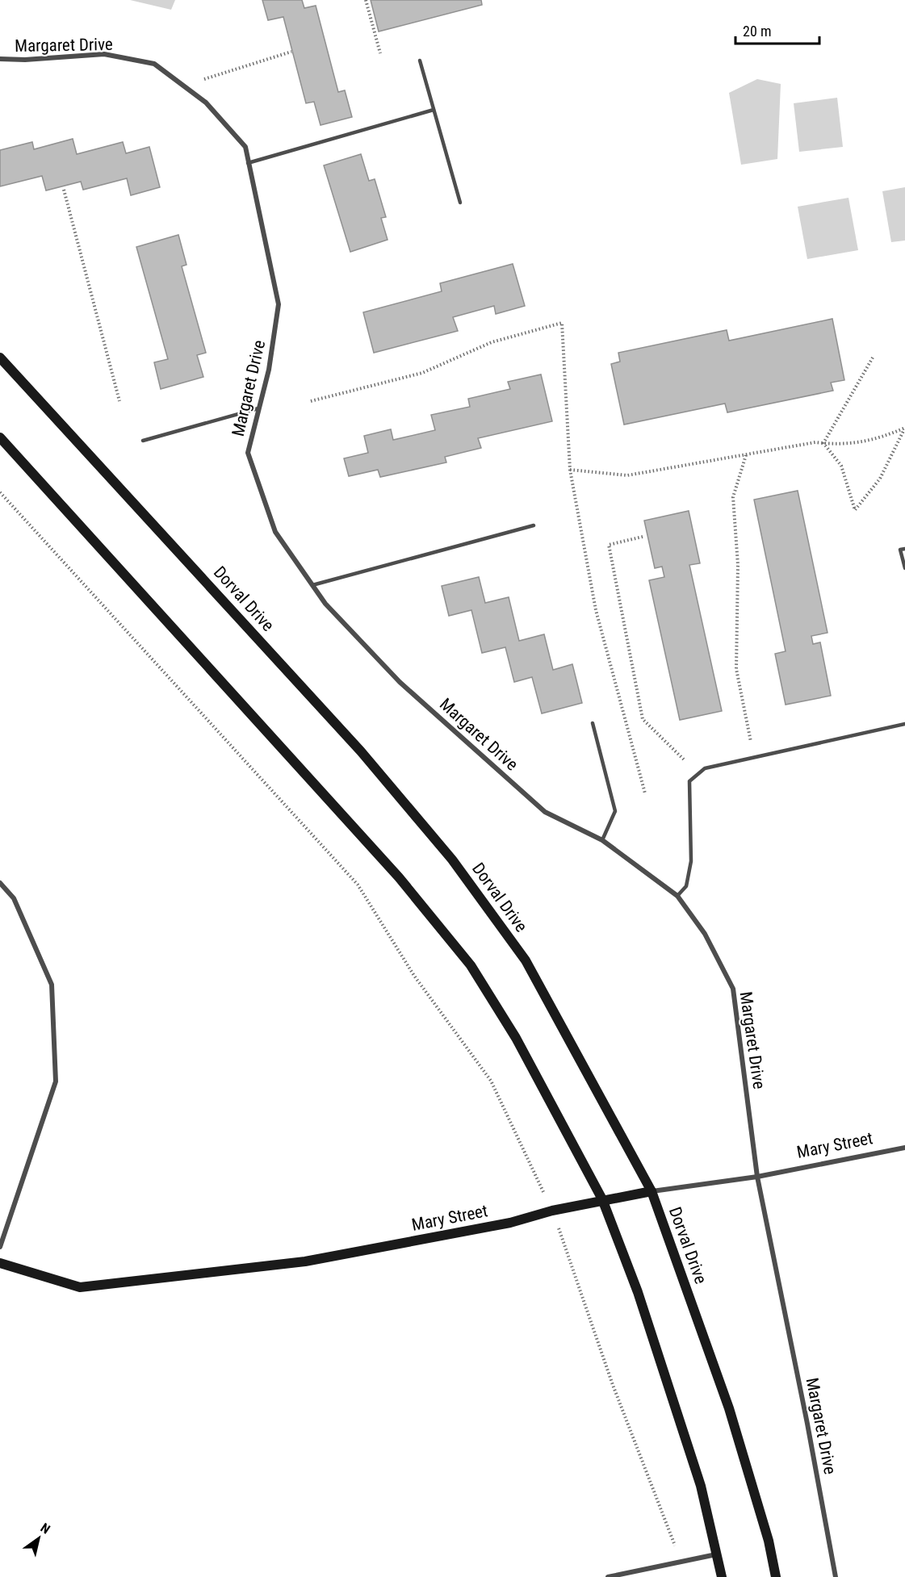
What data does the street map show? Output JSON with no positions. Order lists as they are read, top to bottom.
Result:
{
  "streets": {
    "main road": ["Dorval Drive", "Mary Street"],
    "street": ["Margaret Drive"]
  },
  "crossings": [
    ["Margaret Drive", "Mary Street"],
    ["Dorval Drive", "Mary Street"]
  ],
  "scale_bar": "20 m",
  "north": "top right"
}
